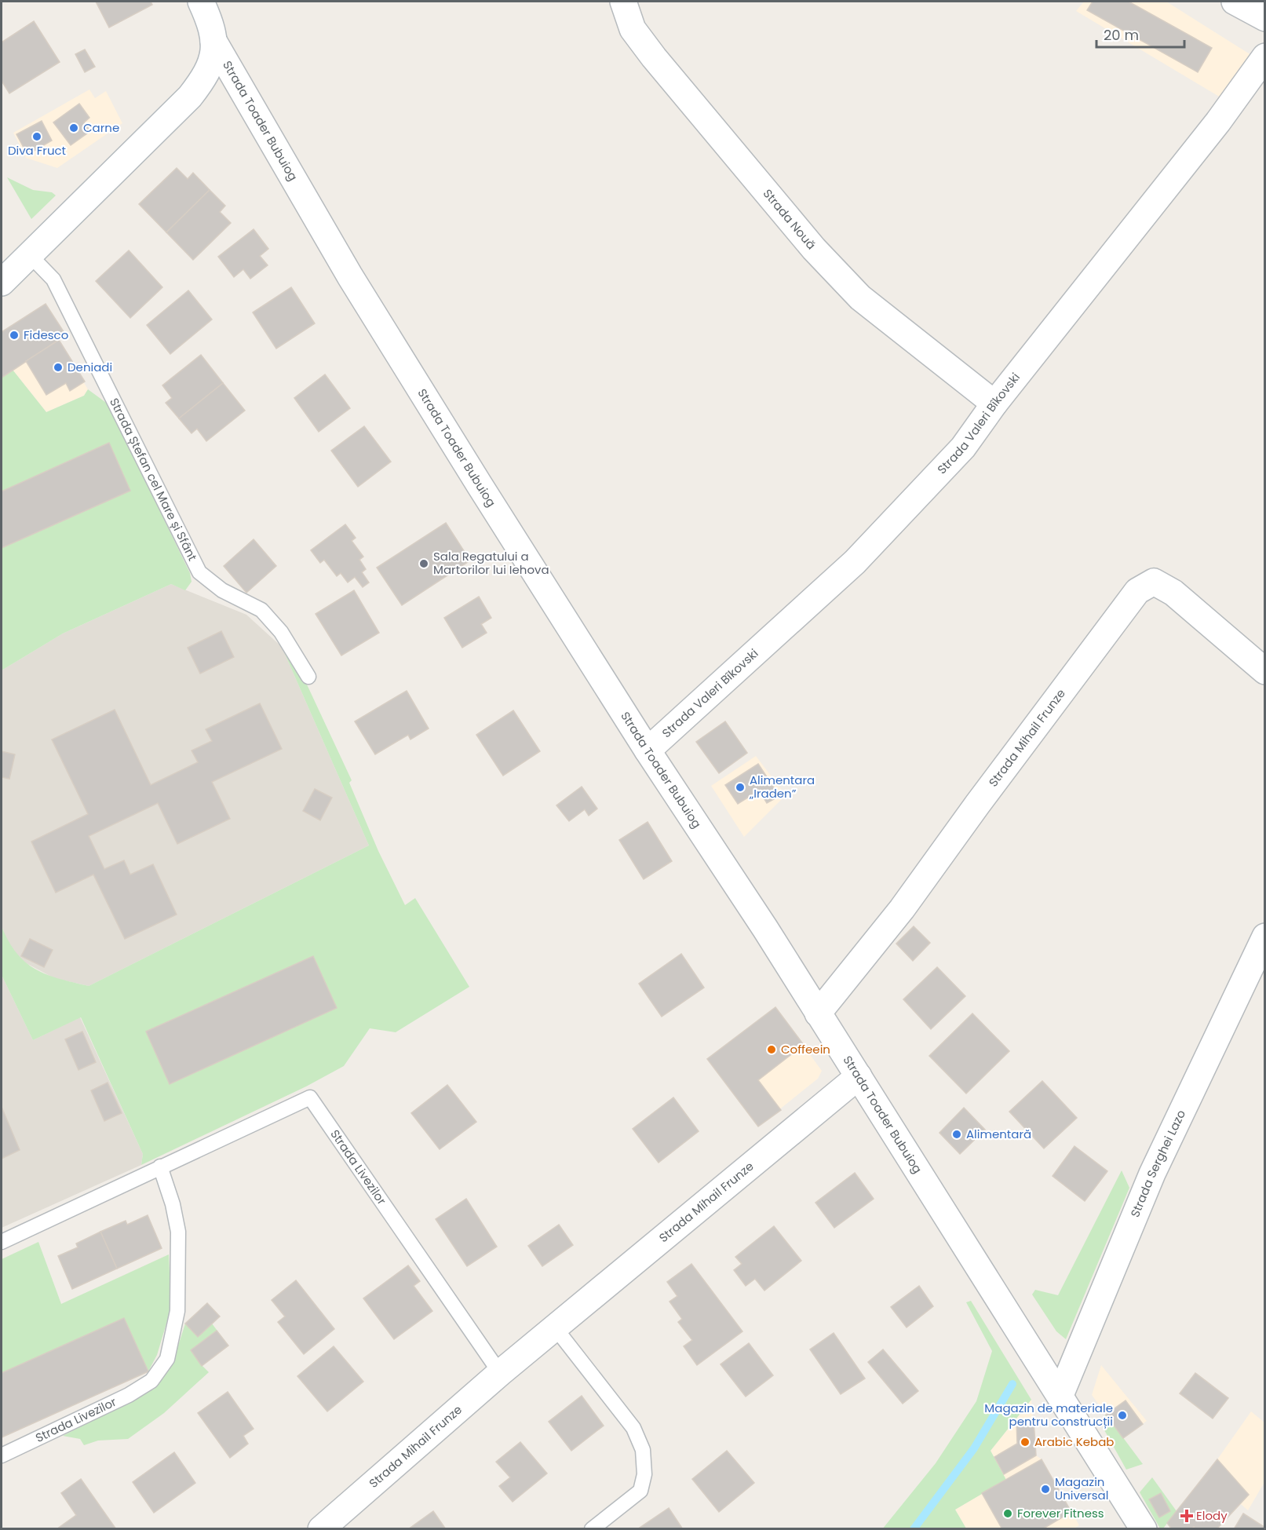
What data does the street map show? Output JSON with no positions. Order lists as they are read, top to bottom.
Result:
{
  "streets": {
    "street": [
      "Strada Toader Bubuiog",
      "Strada Nouă",
      "Strada Valeri Bîkovski",
      "Strada Mihail Frunze",
      "Strada Serghei Lazo"
    ],
    "lane": ["Strada Ștefan cel Mare și Sfânt", "Strada Livezilor"]
  },
  "crossings": [
    ["Strada Toader Bubuiog", "Strada Valeri Bîkovski"],
    ["Strada Toader Bubuiog", "Strada Mihail Frunze"],
    ["Strada Toader Bubuiog", "Strada Serghei Lazo"],
    ["Strada Nouă", "Strada Valeri Bîkovski"],
    ["Strada Mihail Frunze", "Strada Livezilor"]
  ],
  "places": {
    "other": [
      "Carne",
      "Diva Fruct",
      "Fidesco",
      "Deniadi",
      "Sala Regatului a Martorilor lui Iehova",
      "Alimentara „Iraden”",
      "Coffeein",
      "Alimentară",
      "Magazin de materiale pentru construcții",
      "Arabic Kebab",
      "Magazin Universal",
      "Forever Fitness"
    ],
    "health": ["Elody"]
  },
  "scale_bar": "20 m"
}
